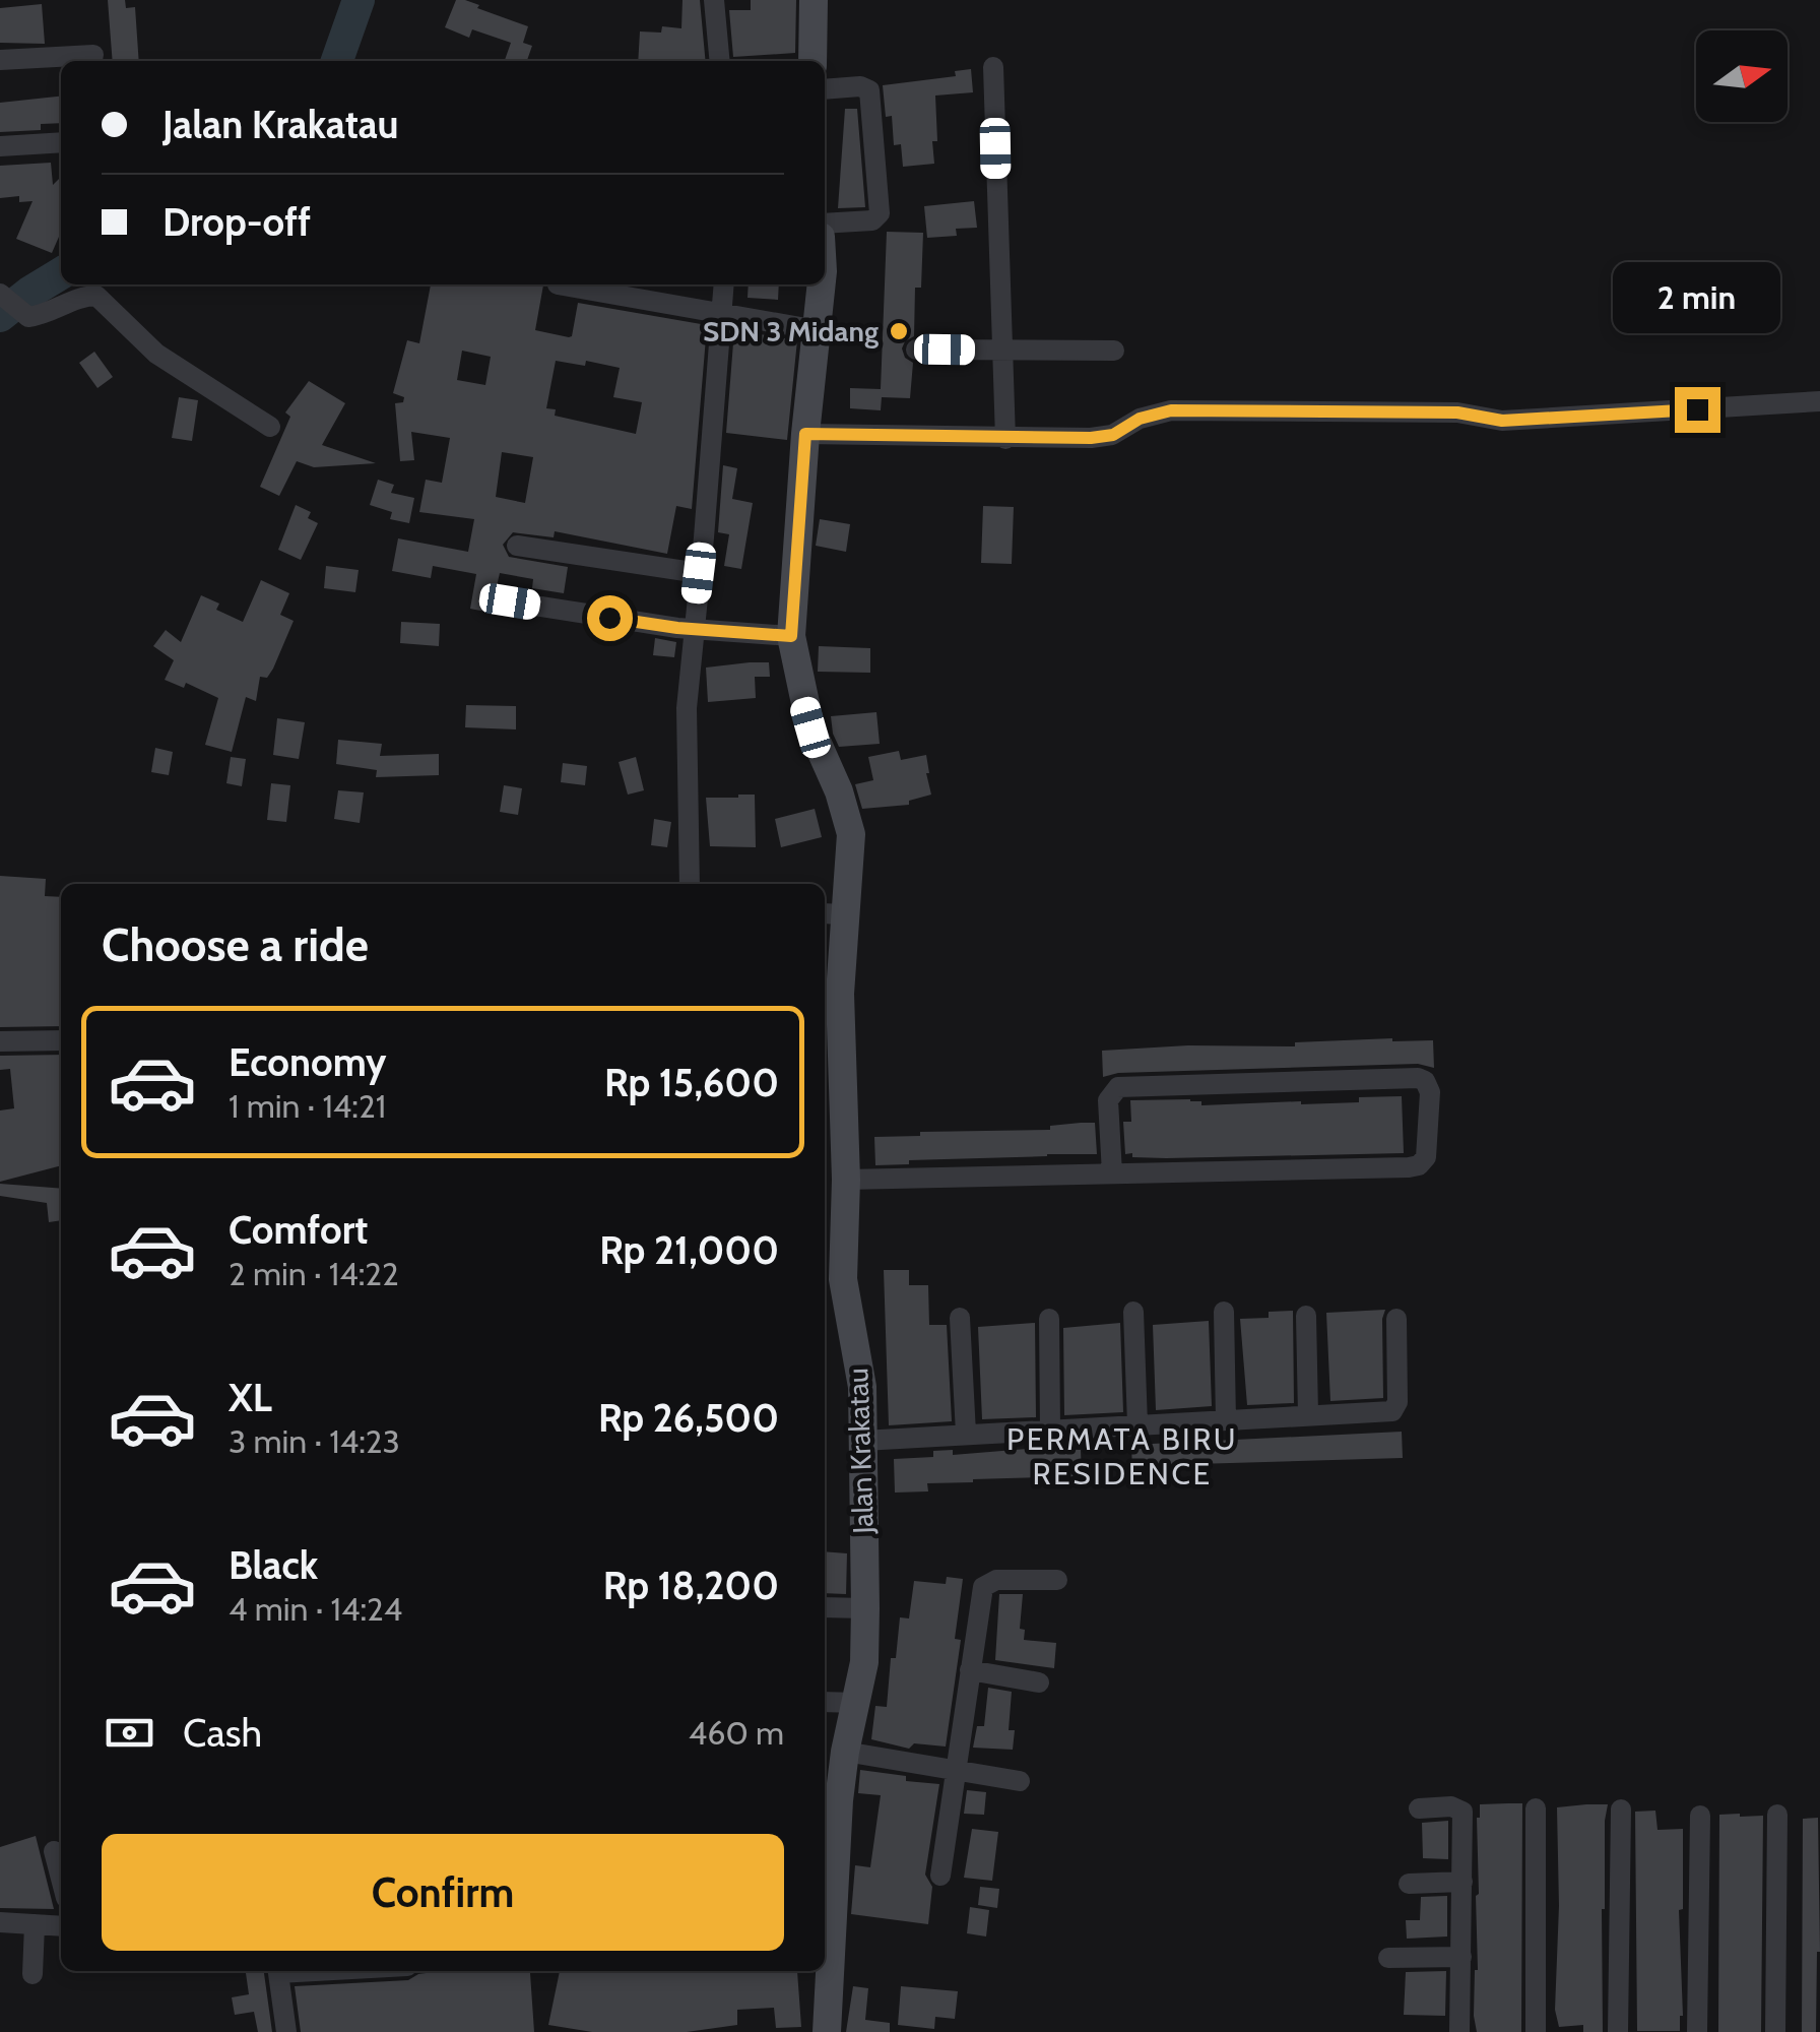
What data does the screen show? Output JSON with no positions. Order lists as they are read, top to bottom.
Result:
{
  "streets": {
    "street": ["Jalan Krakatau"]
  },
  "districts": ["PERMATA BIRU RESIDENCE"],
  "places": ["SDN 3 Midang"],
  "north": "right",
  "page": {
    "banner": ["Jalan Krakatau", "Drop-off"],
    "bubble": "2 min",
    "heading": "Choose a ride",
    "list": [
      {
        "name": "Economy",
        "note": "1 min · 14:21",
        "value": "Rp 15,600"
      },
      {
        "name": "Comfort",
        "note": "2 min · 14:22",
        "value": "Rp 21,000"
      },
      {
        "name": "XL",
        "note": "3 min · 14:23",
        "value": "Rp 26,500"
      },
      {
        "name": "Black",
        "note": "4 min · 14:24",
        "value": "Rp 18,200"
      }
    ],
    "pay": ["Cash", "460 m"],
    "buttons": "Confirm"
  }
}
